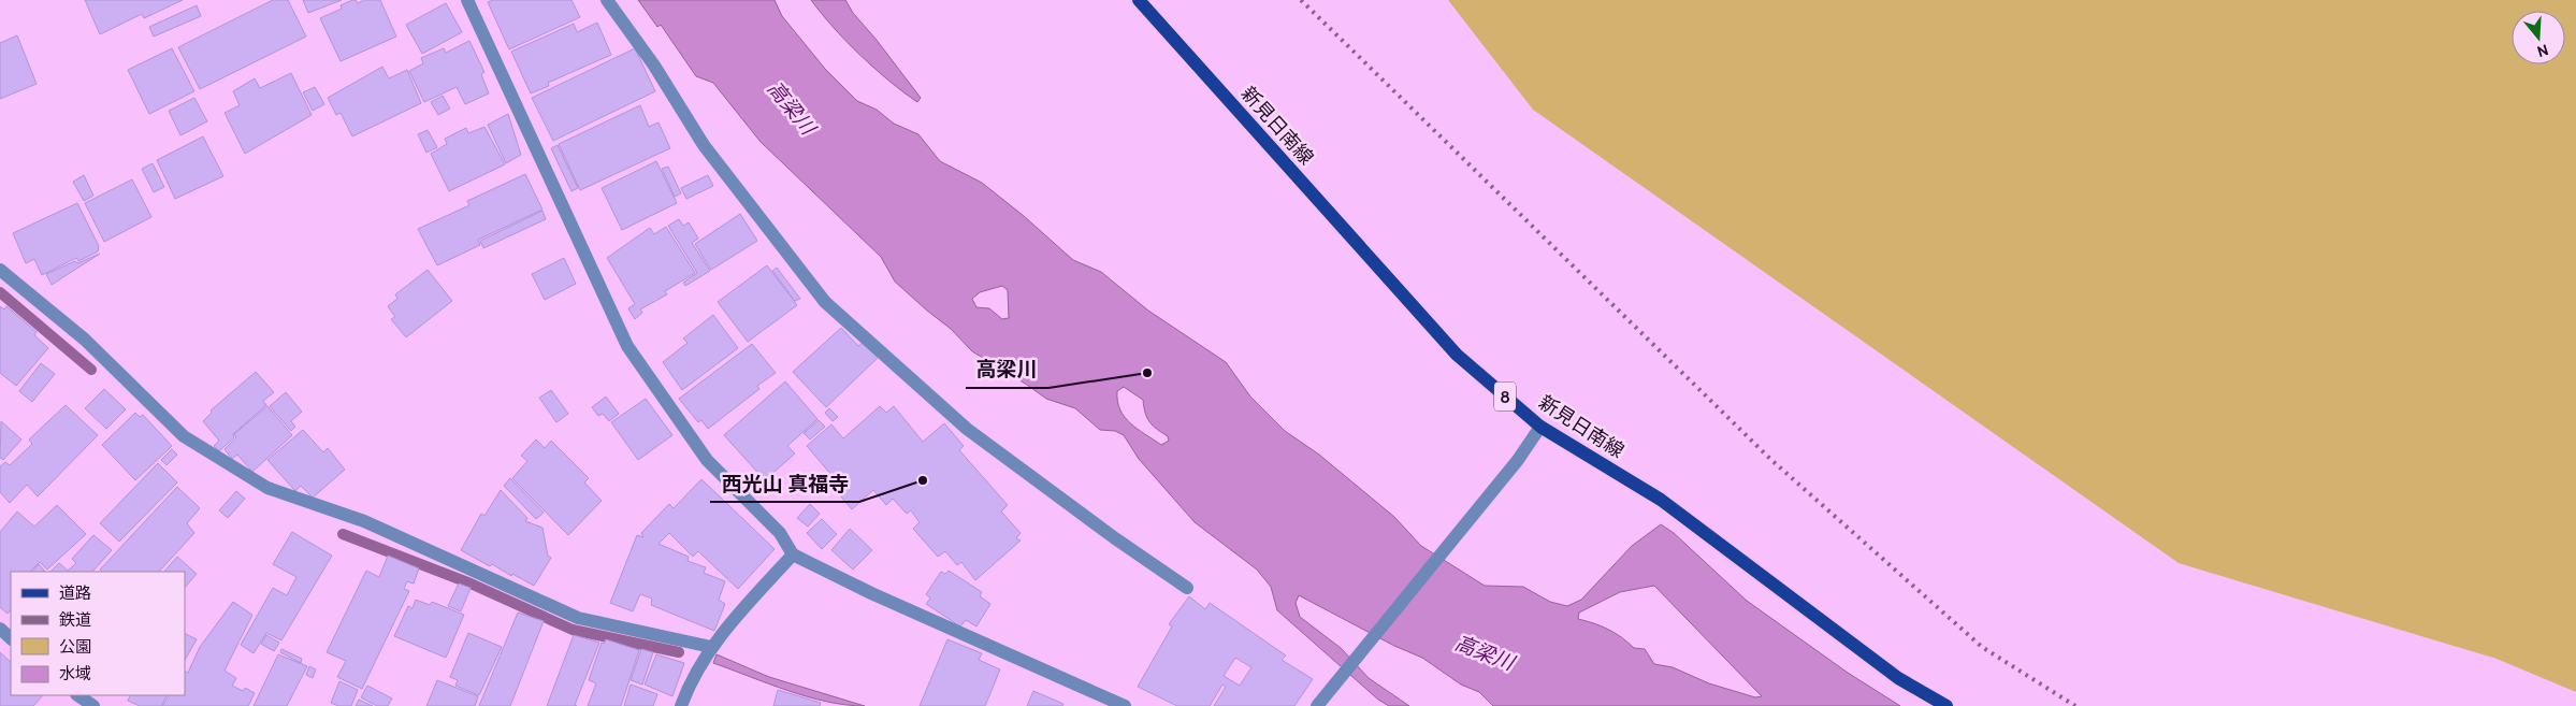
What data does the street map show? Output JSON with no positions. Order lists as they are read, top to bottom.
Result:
{
  "streets": {
    "main road": ["新見日南線", "8"]
  },
  "water": ["高梁川"],
  "places": ["高梁川", "西光山 真福寺"],
  "legend": [
    "道路",
    "鉄道",
    "公園",
    "水域"
  ],
  "north": "bottom"
}
